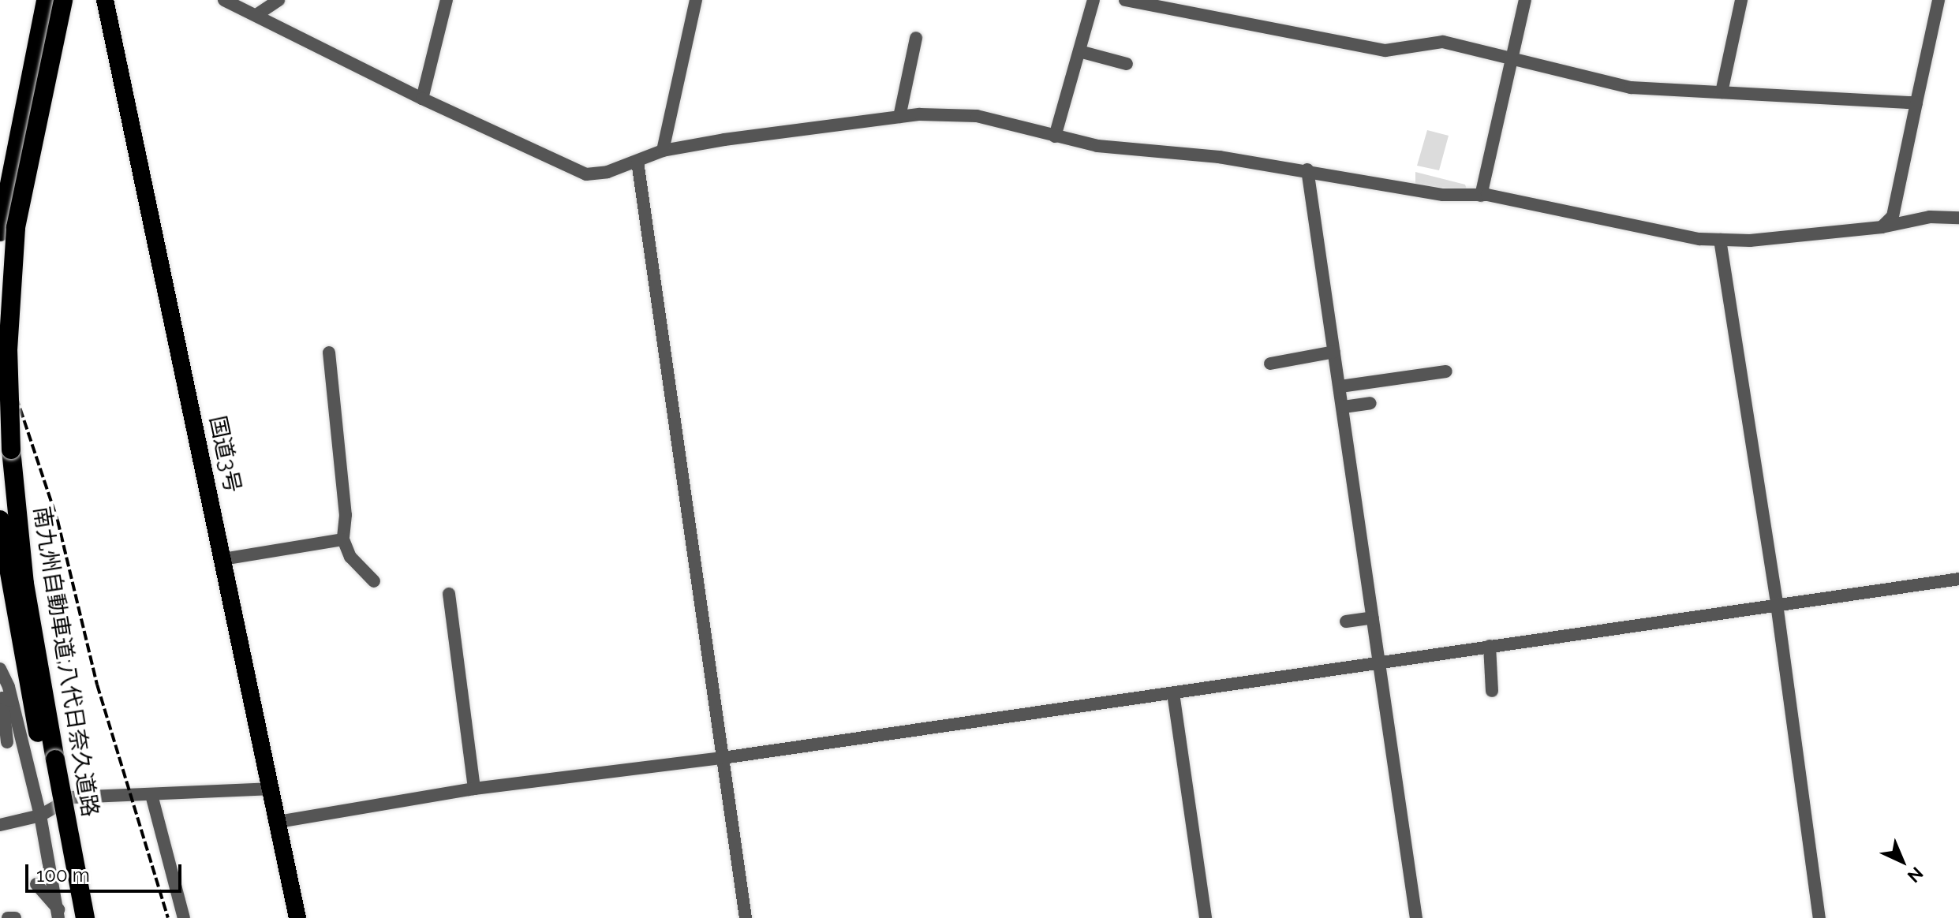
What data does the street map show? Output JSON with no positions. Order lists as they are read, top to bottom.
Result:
{
  "streets": {
    "highway": ["国道3号", "南九州自動車道;八代日奈久道路"]
  },
  "scale_bar": "100 m",
  "north": "bottom right"
}
